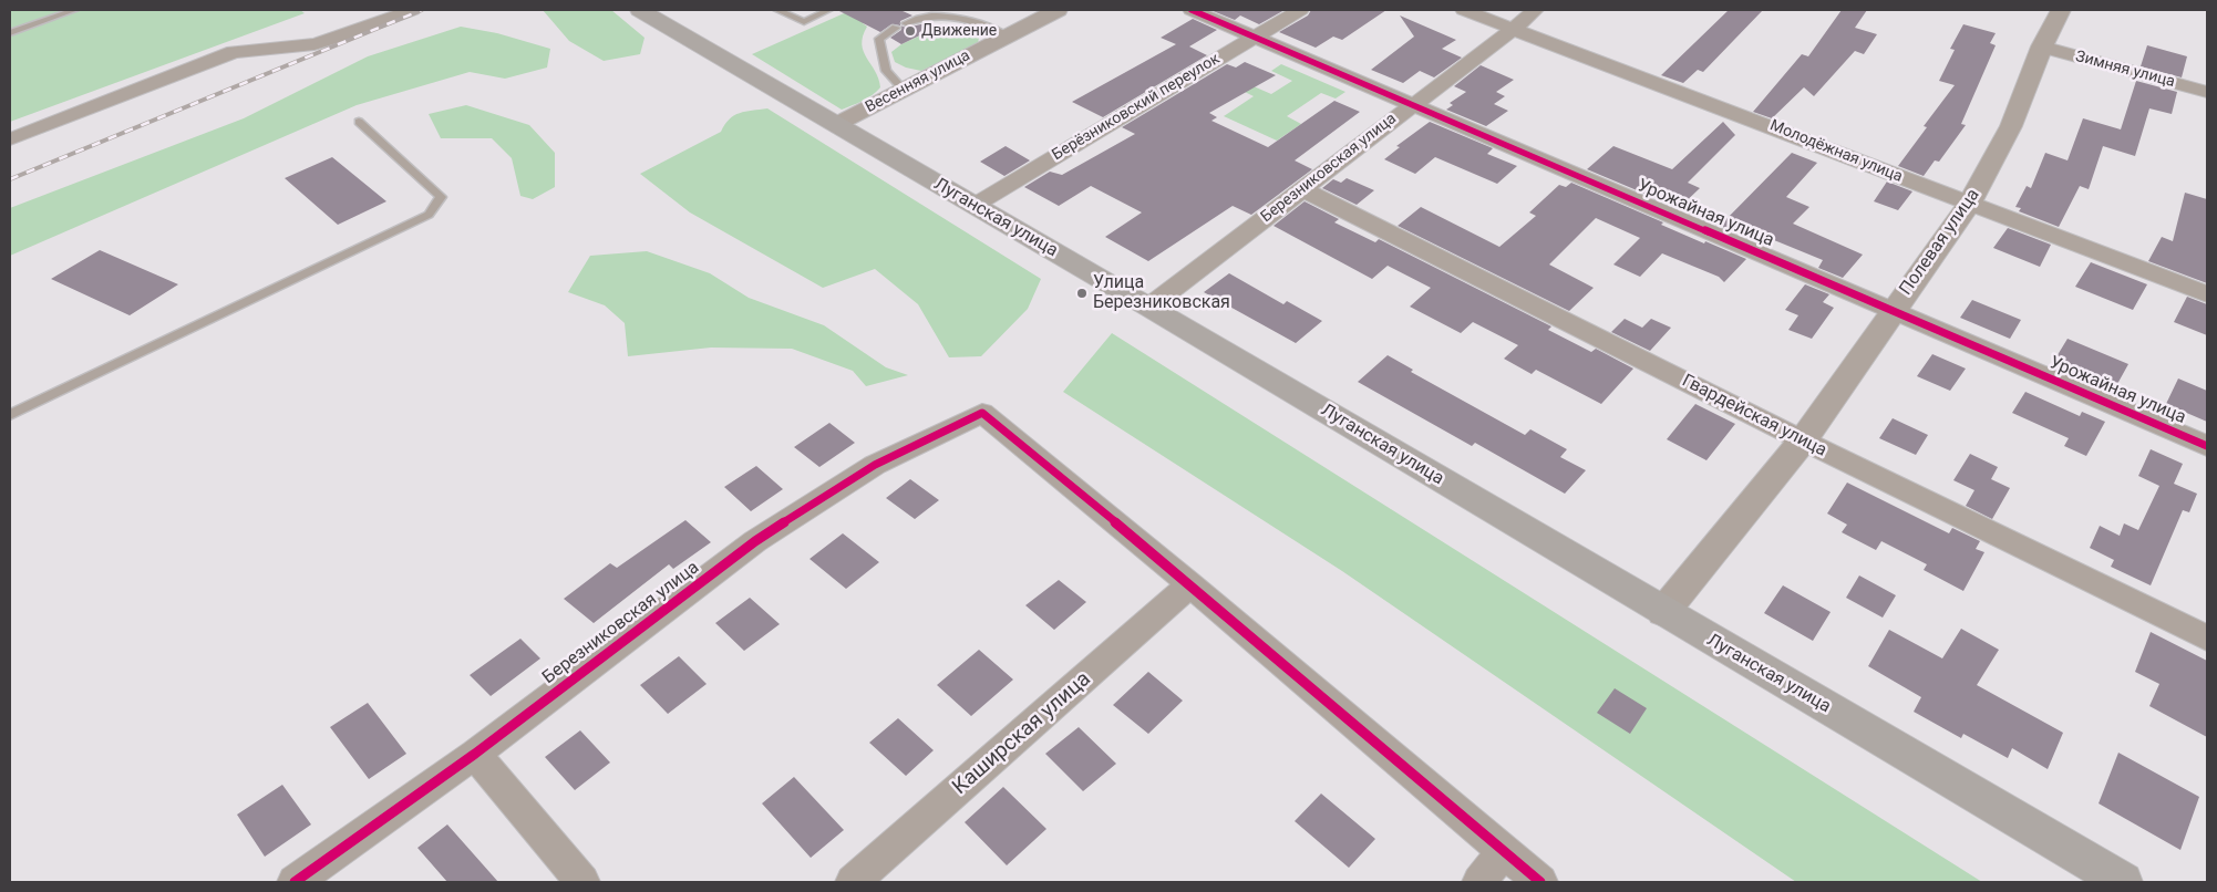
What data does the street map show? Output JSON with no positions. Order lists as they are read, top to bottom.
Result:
{
  "streets": {
    "highway": ["Луганская улица"],
    "street": [
      "Зимняя улица",
      "Весенняя улица",
      "Берёзниковский переулок",
      "Молодёжная улица",
      "Березниковская улица",
      "Урожайная улица",
      "Полевая улица",
      "Гвардейская улица",
      "Каширская улица"
    ]
  },
  "crossings": [
    ["Зимняя улица", "Полевая улица"],
    ["Весенняя улица", "Луганская улица"],
    ["Берёзниковский переулок", "Урожайная улица"],
    ["Берёзниковский переулок", "Луганская улица"],
    ["Молодёжная улица", "Березниковская улица"],
    ["Молодёжная улица", "Полевая улица"],
    ["Березниковская улица", "Урожайная улица"],
    ["Березниковская улица", "Луганская улица"],
    ["Березниковская улица", "Гвардейская улица"],
    ["Березниковская улица", "Каширская улица"],
    ["Урожайная улица", "Полевая улица"],
    ["Луганская улица", "Полевая улица"],
    ["Полевая улица", "Гвардейская улица"]
  ],
  "places": ["Движение", "Улица Березниковская"]
}
